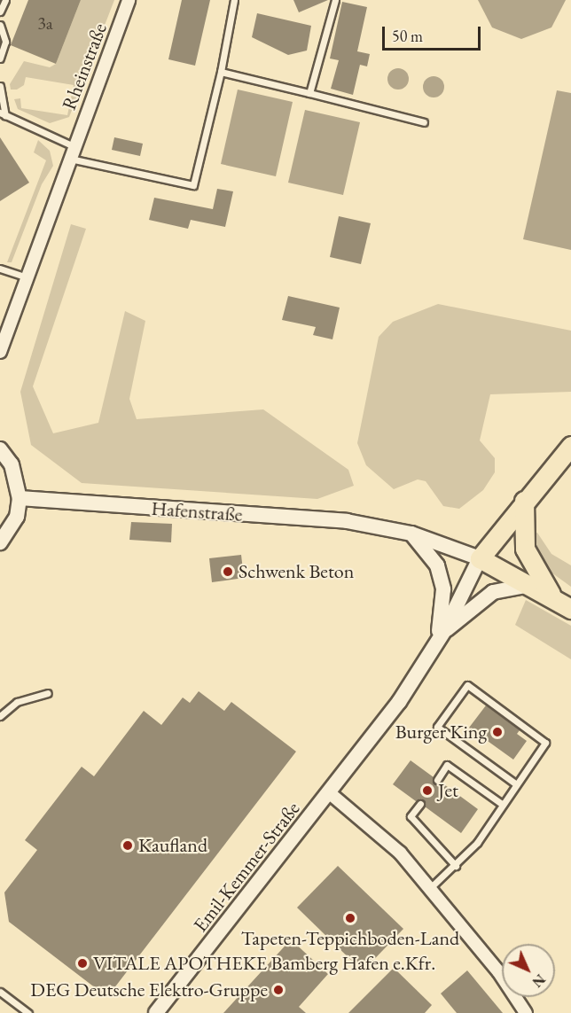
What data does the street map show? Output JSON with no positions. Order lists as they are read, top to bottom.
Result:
{
  "streets": {
    "street": ["Rheinstraße", "Hafenstraße", "Emil-Kemmer-Straße"]
  },
  "places": [
    "Schwenk Beton",
    "Burger King",
    "Jet",
    "Kaufland",
    "Tapeten-Teppichboden-Land",
    "VITALE APOTHEKE Bamberg Hafen e.Kfr.",
    "DEG Deutsche Elektro-Gruppe"
  ],
  "house_numbers": ["3a"],
  "scale_bar": "50 m",
  "north": "bottom right"
}
